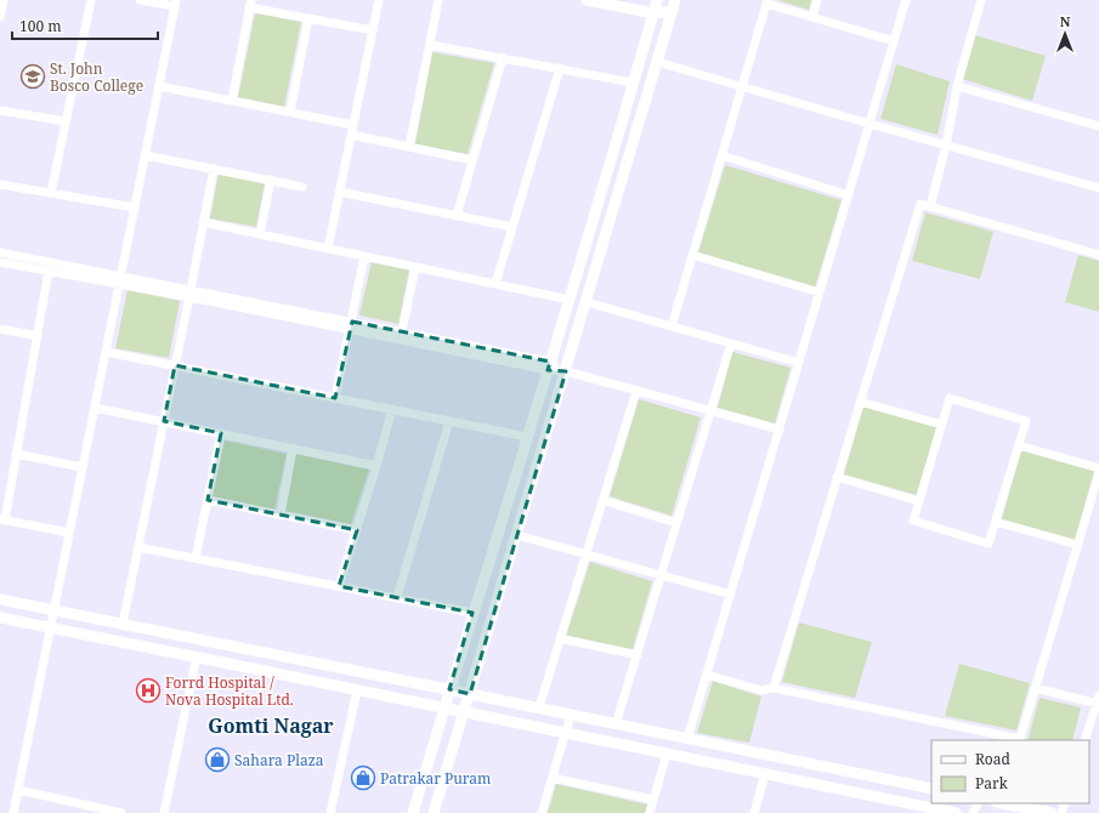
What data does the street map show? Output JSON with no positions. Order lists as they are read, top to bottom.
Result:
{
  "districts": ["Gomti Nagar"],
  "places": {
    "school or university": ["St. John Bosco College"],
    "hospital": ["Forrd Hospital / Nova Hospital Ltd."],
    "shop": ["Sahara Plaza", "Patrakar Puram"]
  },
  "legend": ["Road", "Park"],
  "scale_bar": "100 m",
  "north": "top"
}
